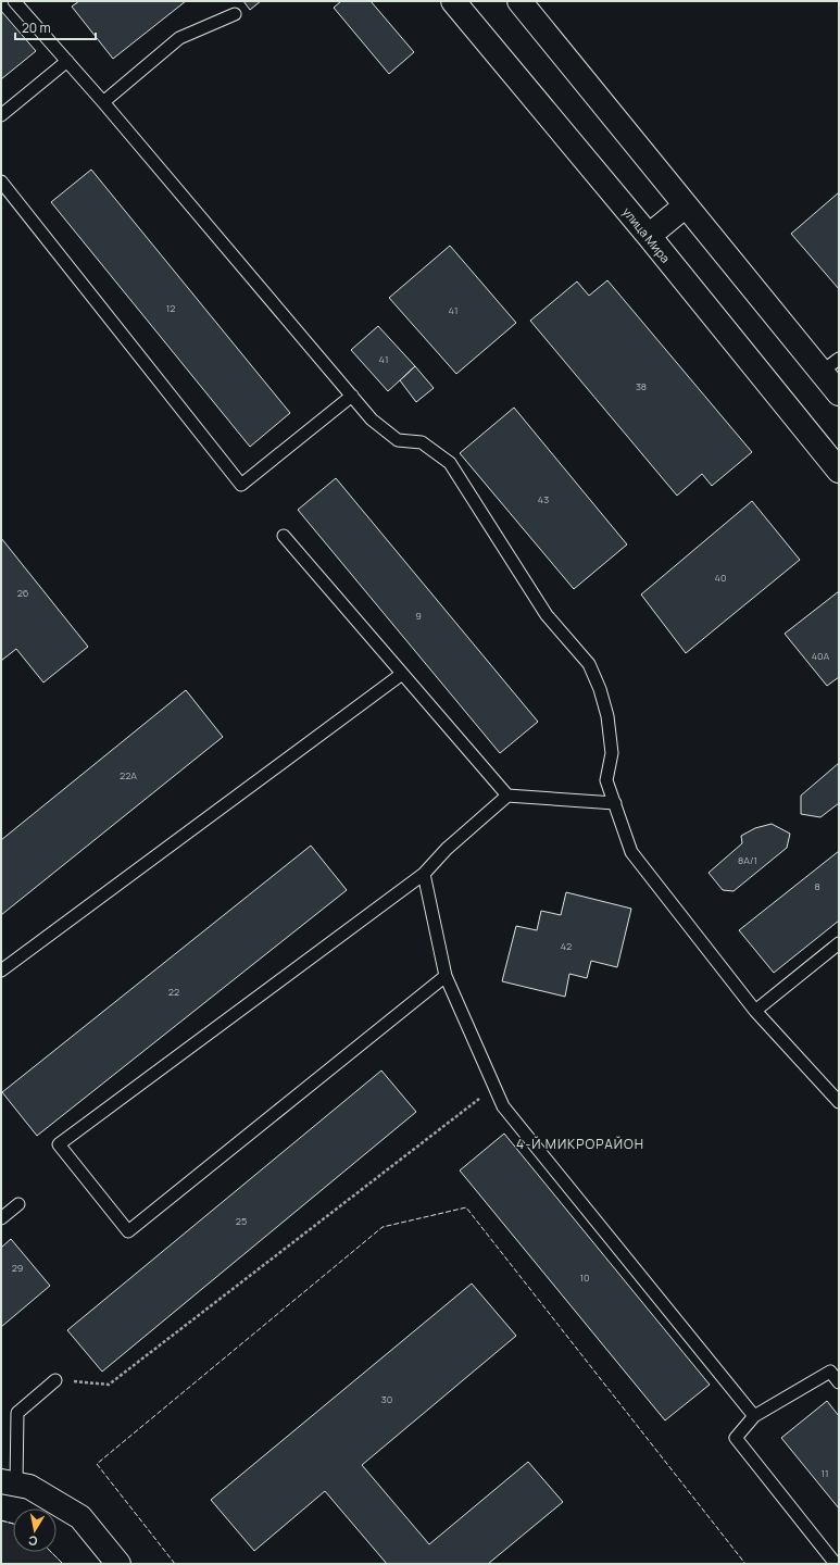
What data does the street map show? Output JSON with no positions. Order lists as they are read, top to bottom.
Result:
{
  "streets": {
    "street": ["улица Мира"]
  },
  "districts": ["4-Й МИКРОРАЙОН"],
  "house_numbers": [
    "12",
    "41",
    "41",
    "38",
    "43",
    "40",
    "26",
    "9",
    "40А",
    "22А",
    "8А/1",
    "8",
    "42",
    "22",
    "25",
    "29",
    "10",
    "30",
    "11"
  ],
  "scale_bar": "20 m",
  "north": "bottom"
}
